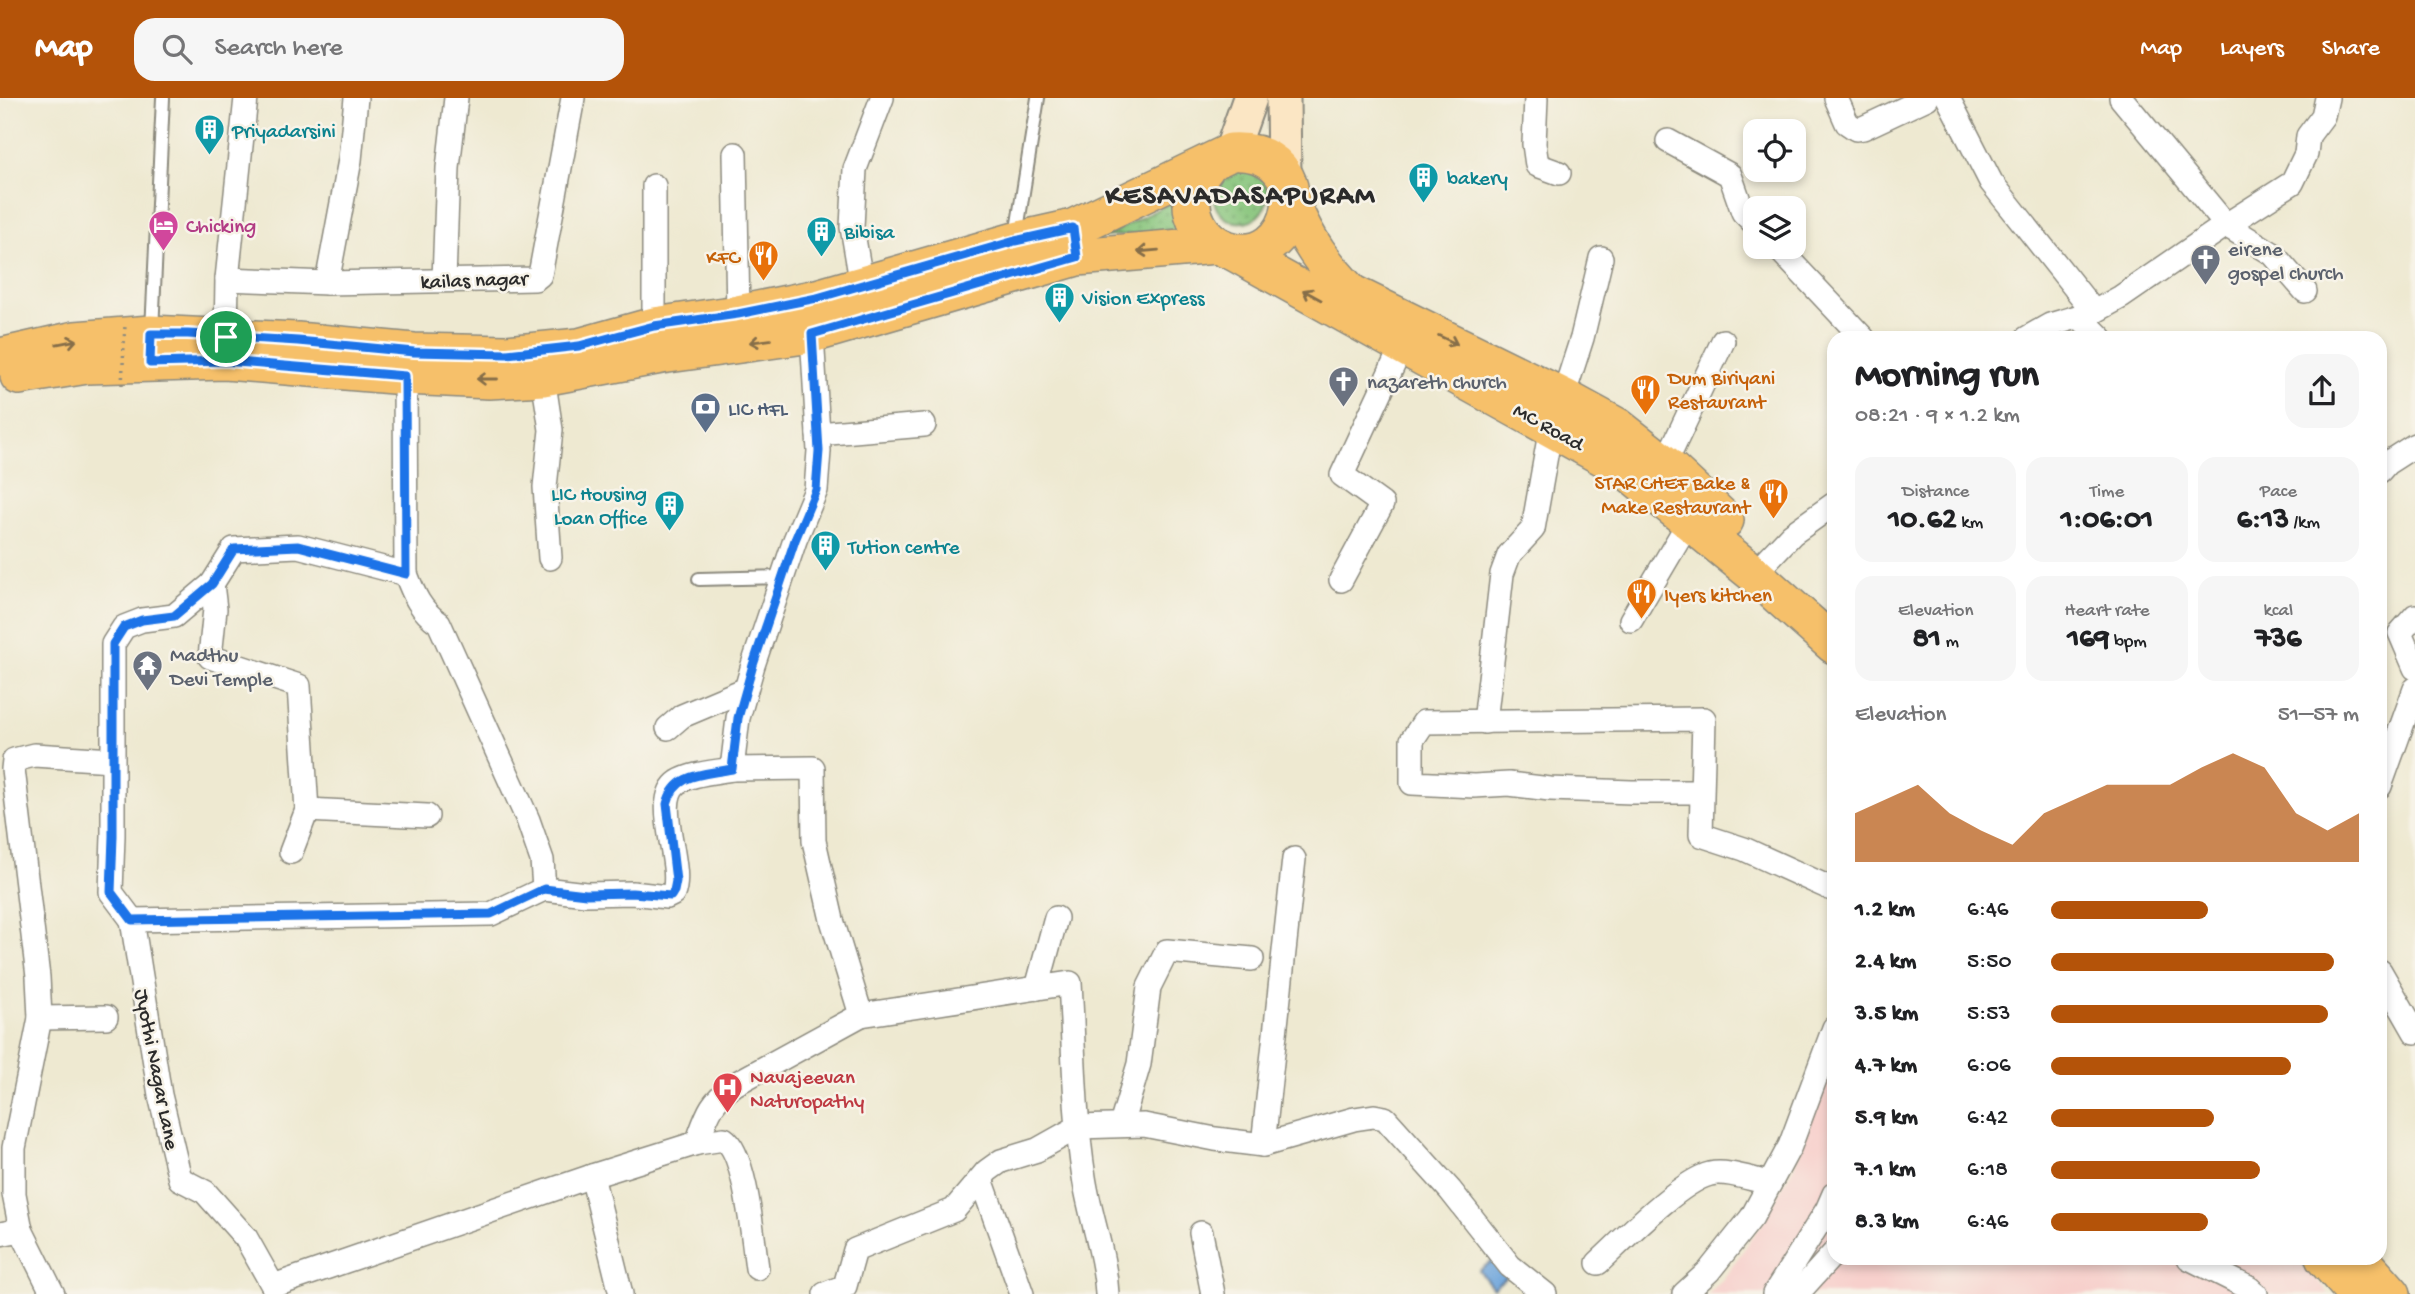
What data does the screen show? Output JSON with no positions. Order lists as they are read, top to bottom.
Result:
{
  "streets": {
    "main road": ["MC Road"],
    "street": ["kailas nagar", "Jyothi Nagar Lane"]
  },
  "districts": ["KESAVADASAPURAM"],
  "places": {
    "building": [
      "Priyadarsini",
      "bakery",
      "Bibisa",
      "Vision Express",
      "LIC Housing Loan Office",
      "Tution centre"
    ],
    "hotel": ["Chicking"],
    "restaurant": [
      "KFC",
      "Dum Biriyani Restaurant",
      "STAR CHEF Bake & Make Restaurant",
      "Iyers kitchen"
    ],
    "church": ["eirene gospel church", "nazareth church"],
    "bank": ["LIC HFL"],
    "temple": ["Madthu Devi Temple"],
    "hospital": ["Navajeevan Naturopathy"]
  },
  "page": {
    "header": "Map",
    "search": "Search here",
    "nav": ["Map", "Layers", "Share"],
    "heading": ["Morning run", "08:21 · 9 × 1.2 km"],
    "stats": [
      ["Distance", "10.62 km"],
      ["Time", "1:06:01"],
      ["Pace", "6:13 /km"],
      ["Elevation", "81 m"],
      ["Heart rate", "169 bpm"],
      ["kcal", "736"]
    ],
    "chart": ["Elevation", "51–57 m"],
    "list": [
      {
        "name": "1.2 km",
        "note": "6:46"
      },
      {
        "name": "2.4 km",
        "note": "5:50"
      },
      {
        "name": "3.5 km",
        "note": "5:53"
      },
      {
        "name": "4.7 km",
        "note": "6:06"
      },
      {
        "name": "5.9 km",
        "note": "6:42"
      },
      {
        "name": "7.1 km",
        "note": "6:18"
      },
      {
        "name": "8.3 km",
        "note": "6:46"
      }
    ]
  }
}
